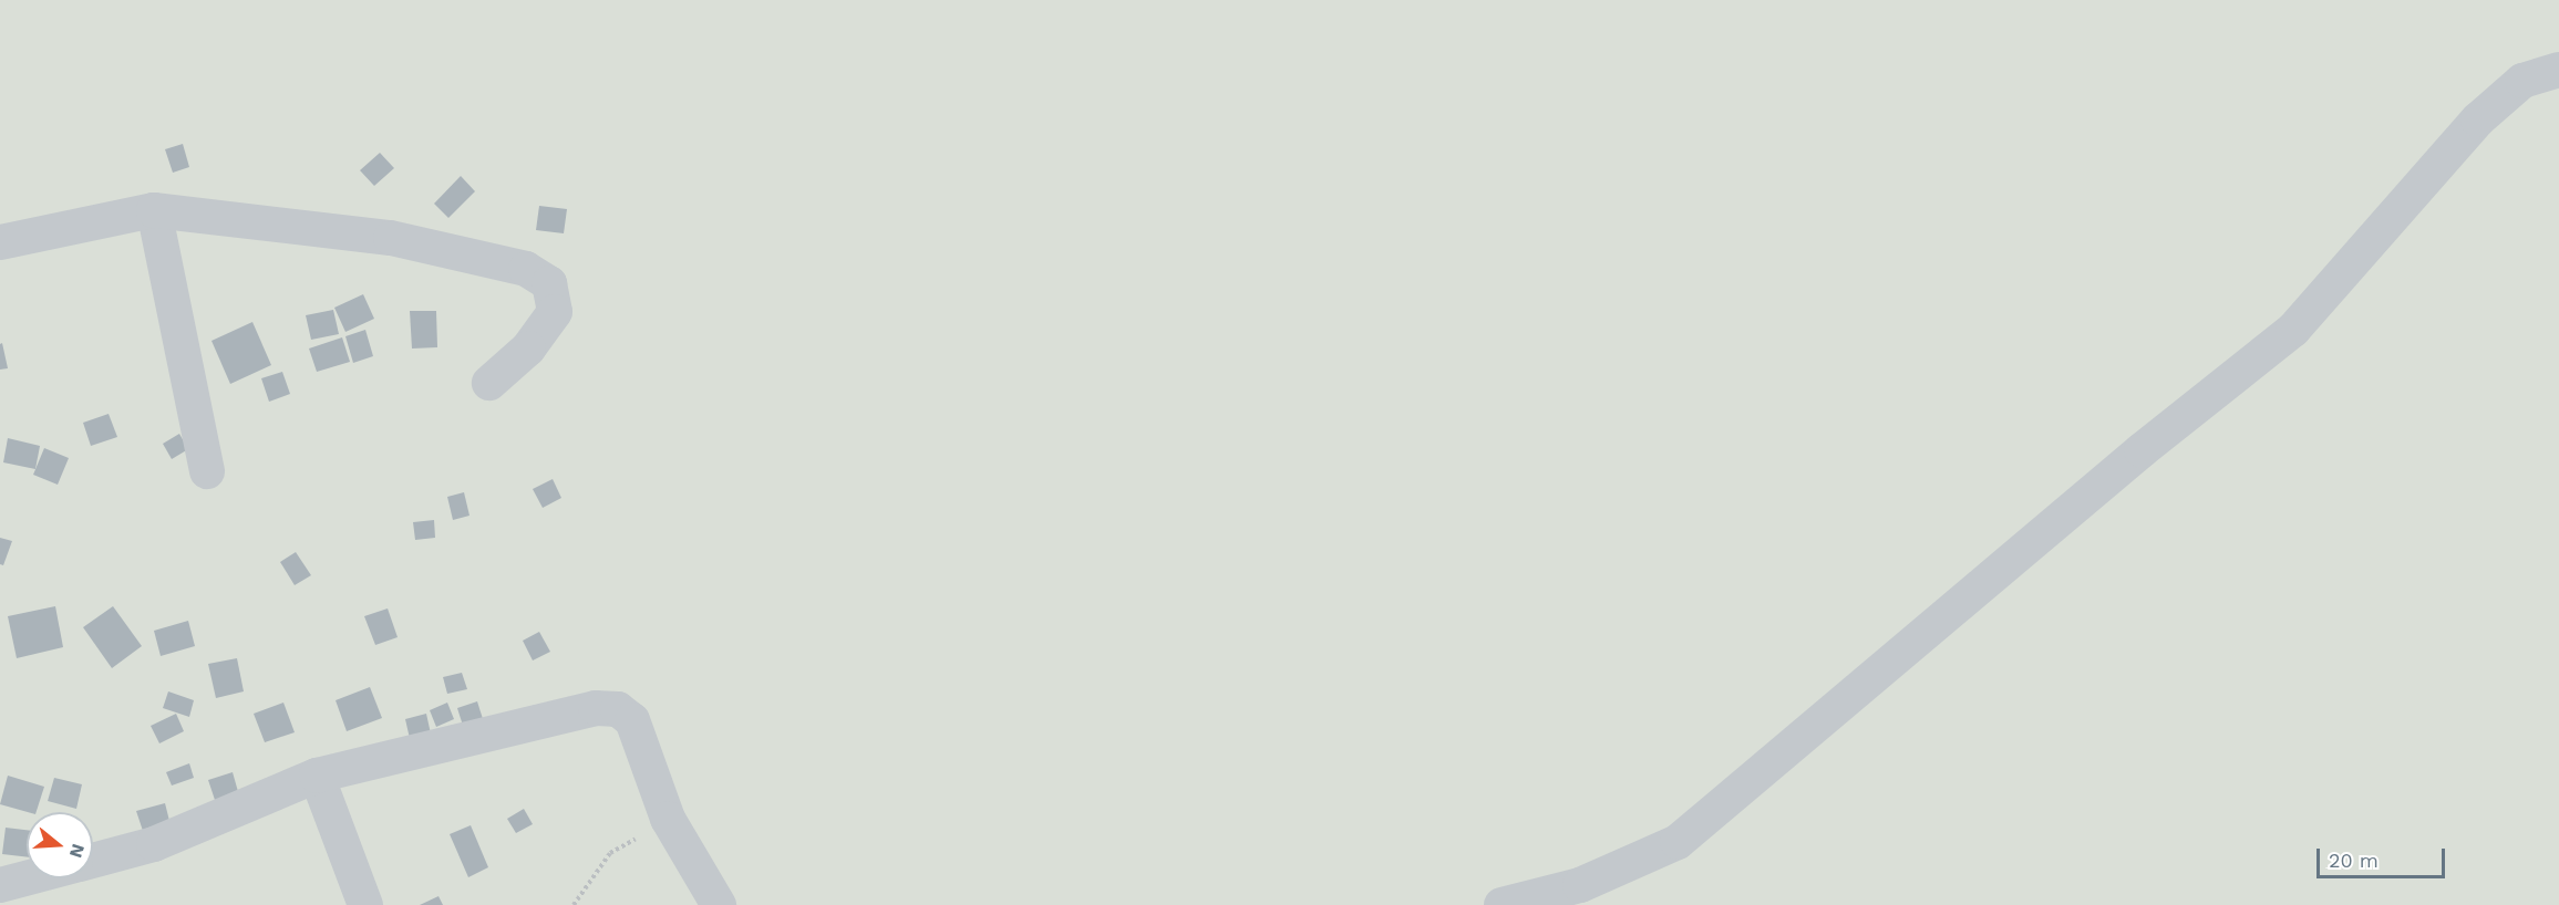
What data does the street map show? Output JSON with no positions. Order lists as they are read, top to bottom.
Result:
{
  "scale_bar": "20 m",
  "north": "right"
}
